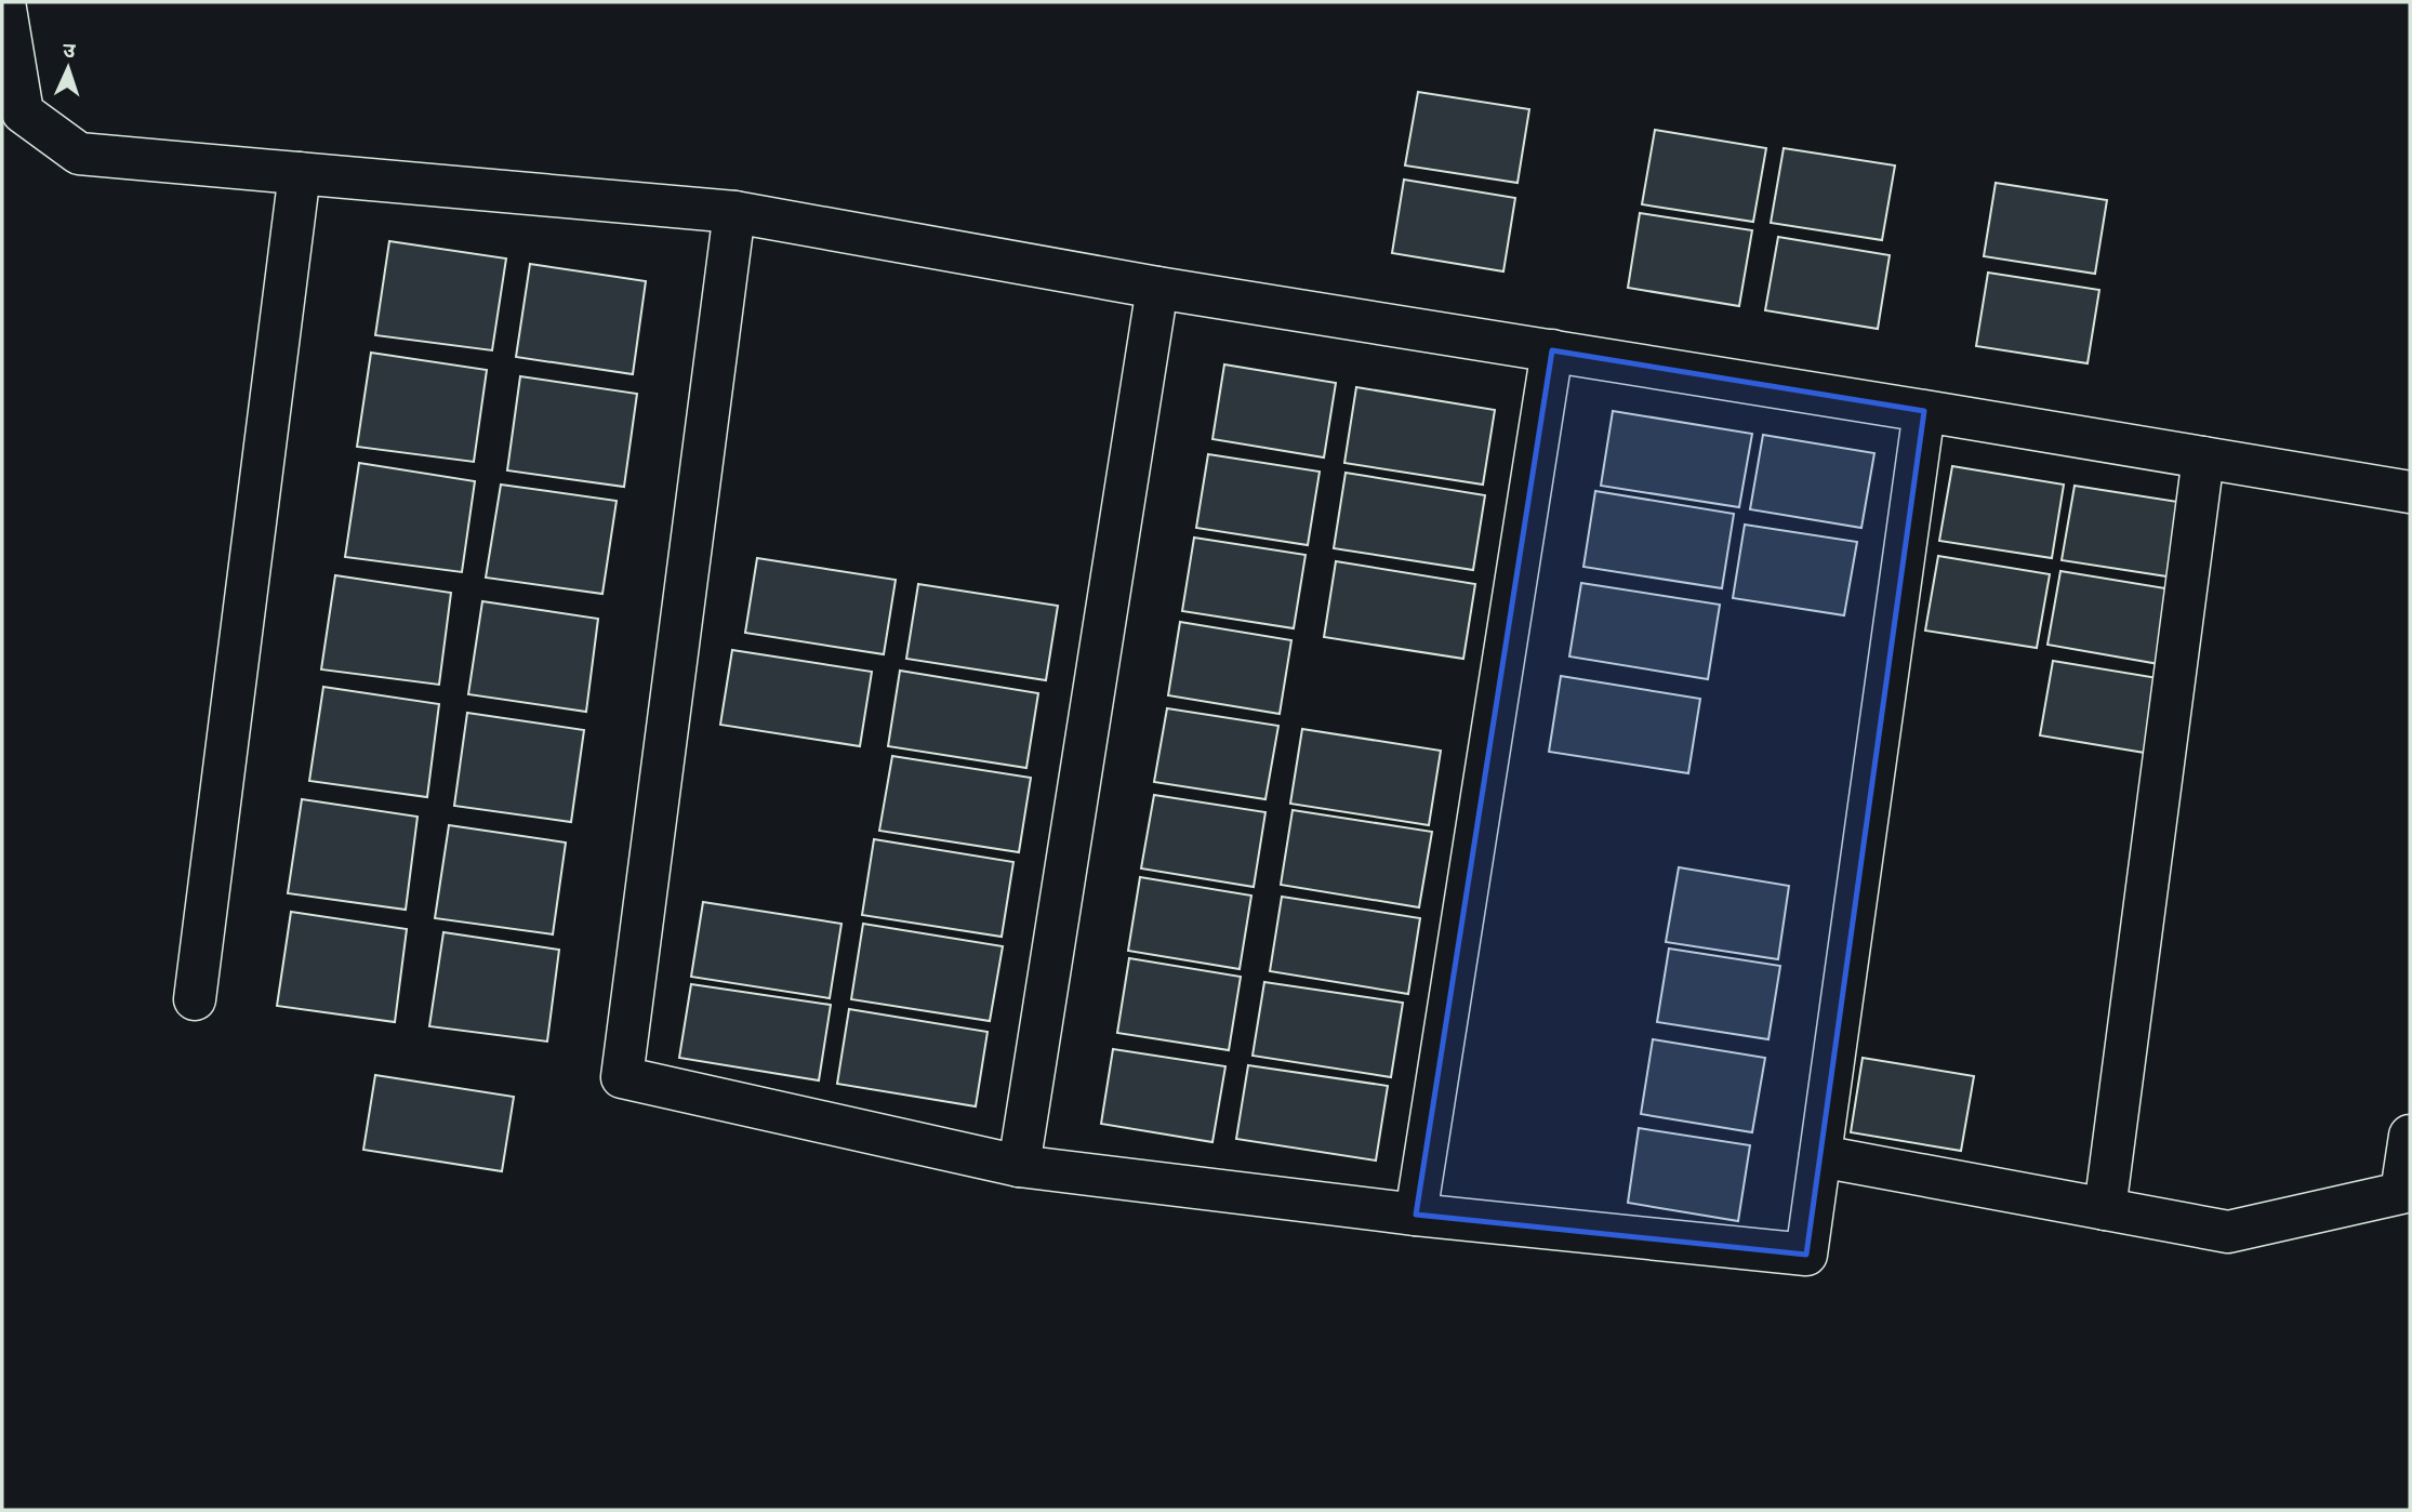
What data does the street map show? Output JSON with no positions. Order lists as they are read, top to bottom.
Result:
{
  "north": "top"
}
